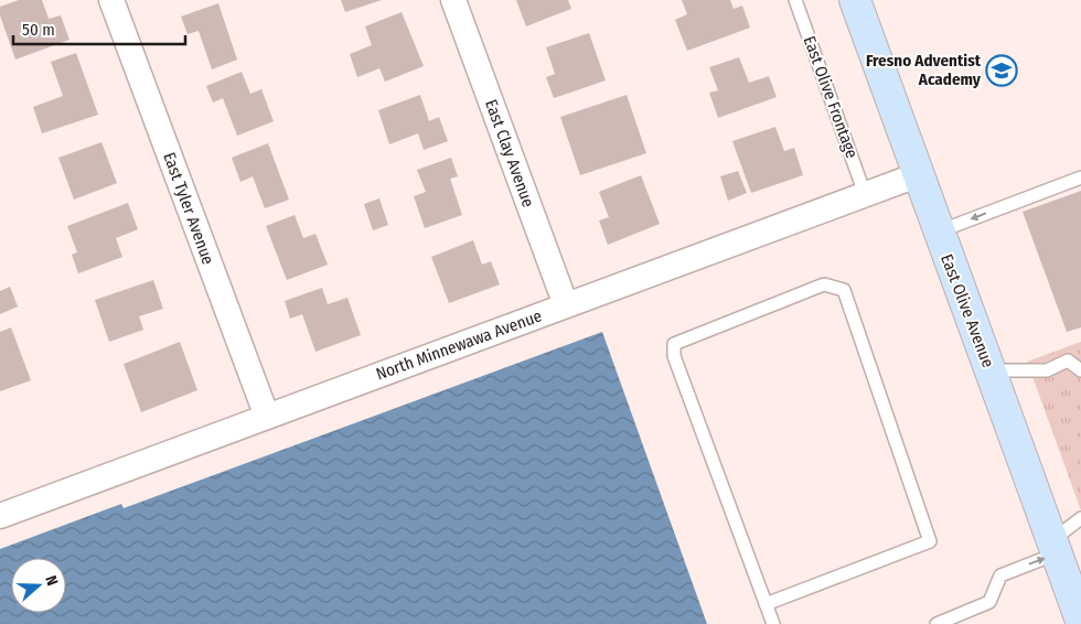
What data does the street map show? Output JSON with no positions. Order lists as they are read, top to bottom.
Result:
{
  "streets": {
    "main road": ["East Olive Avenue"],
    "street": ["East Clay Avenue", "East Tyler Avenue", "North Minnewawa Avenue"],
    "lane": ["East Olive Frontage"]
  },
  "crossings": [
    ["East Olive Frontage", "North Minnewawa Avenue"],
    ["East Clay Avenue", "North Minnewawa Avenue"],
    ["East Tyler Avenue", "North Minnewawa Avenue"],
    ["East Olive Avenue", "North Minnewawa Avenue"]
  ],
  "places": {
    "school or university": ["Fresno Adventist Academy"]
  },
  "scale_bar": "50 m",
  "north": "right"
}
